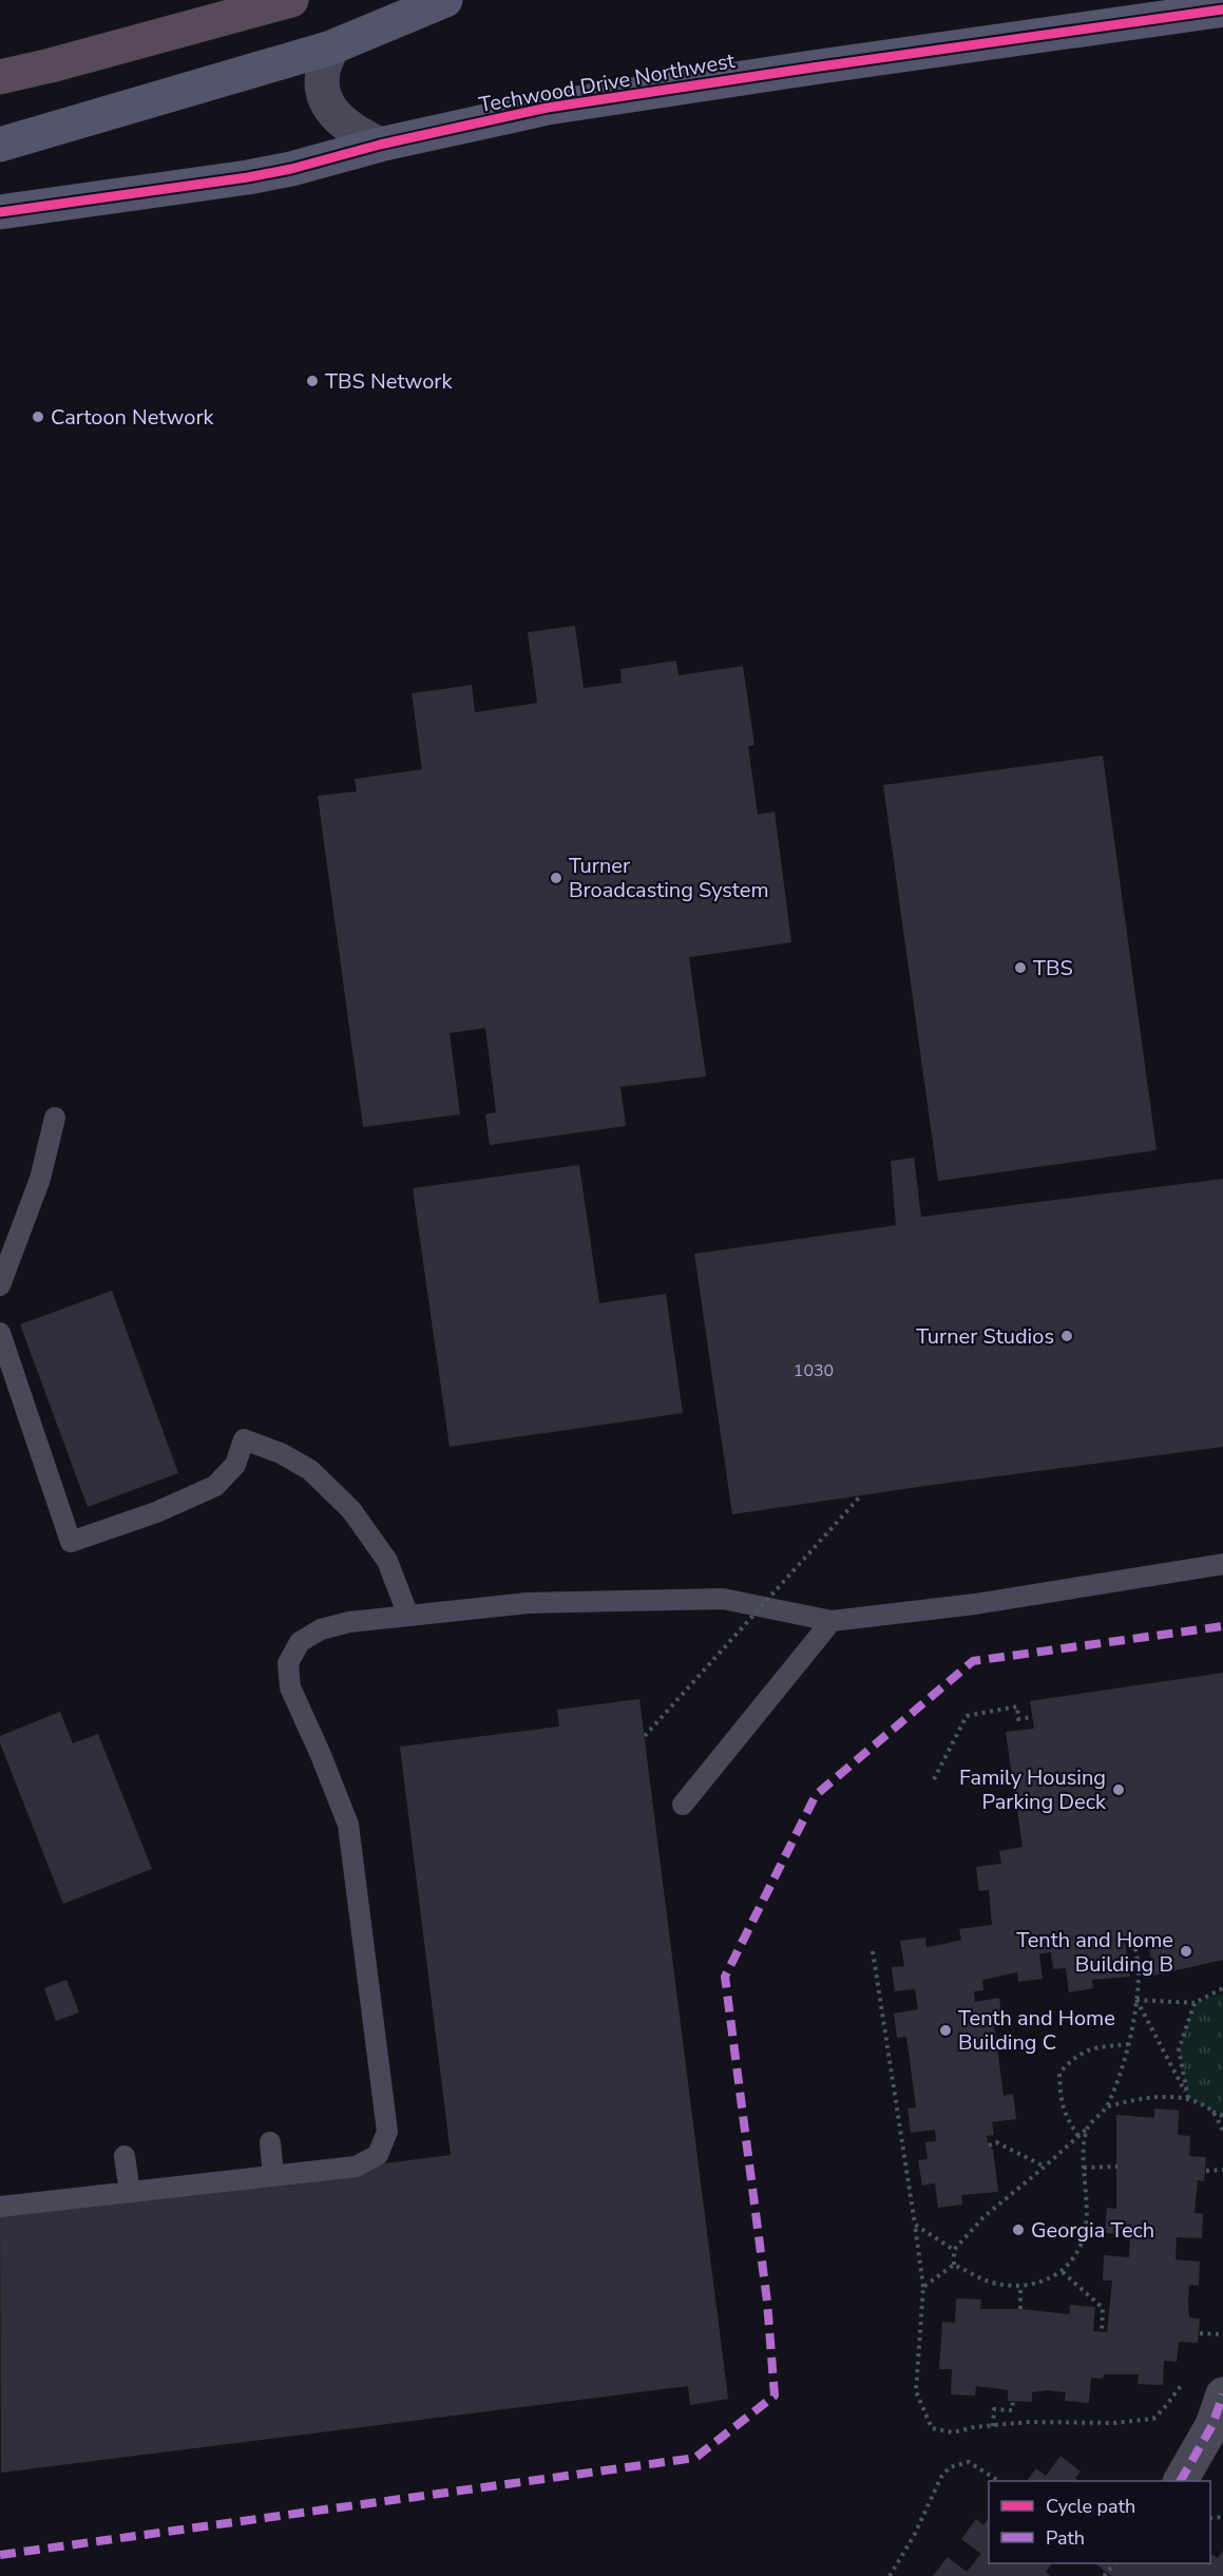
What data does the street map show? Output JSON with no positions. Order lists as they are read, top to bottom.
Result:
{
  "streets": {
    "street": ["Techwood Drive Northwest"]
  },
  "places": [
    "TBS Network",
    "Cartoon Network",
    "Turner Broadcasting System",
    "TBS",
    "Turner Studios",
    "Family Housing Parking Deck",
    "Tenth and Home Building B",
    "Tenth and Home Building C",
    "Georgia Tech"
  ],
  "house_numbers": ["1030"],
  "legend": ["Cycle path", "Path"]
}
